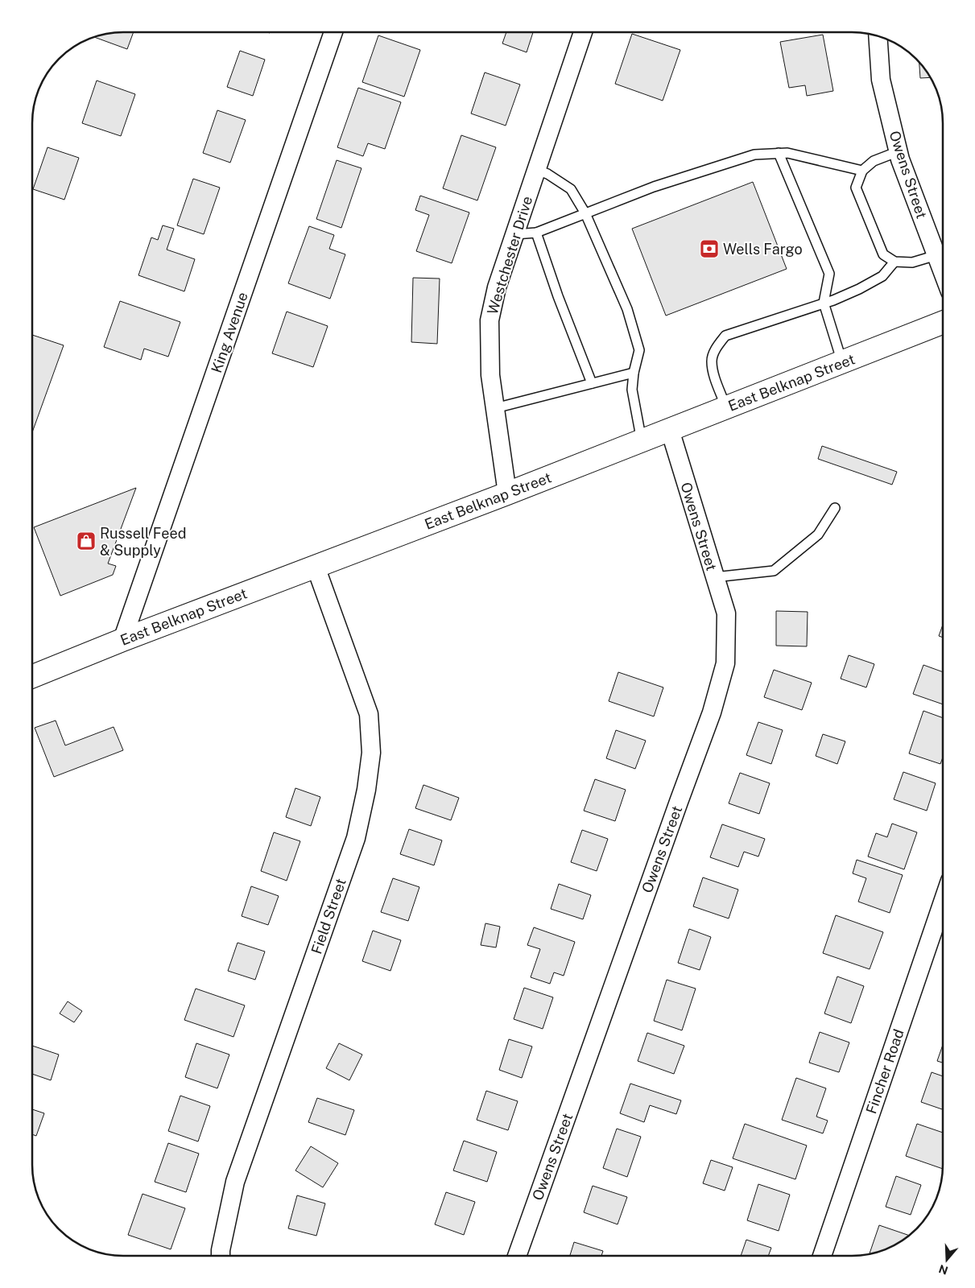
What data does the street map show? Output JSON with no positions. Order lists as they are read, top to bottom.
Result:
{
  "streets": {
    "main road": ["East Belknap Street"],
    "street": [
      "Owens Street",
      "Westchester Drive",
      "King Avenue",
      "Field Street",
      "Fincher Road"
    ]
  },
  "crossings": [
    ["Owens Street", "East Belknap Street"],
    ["Westchester Drive", "East Belknap Street"],
    ["King Avenue", "East Belknap Street"],
    ["East Belknap Street", "Field Street"]
  ],
  "places": {
    "bank": ["Wells Fargo"],
    "shop": ["Russell Feed & Supply"]
  },
  "north": "bottom"
}
